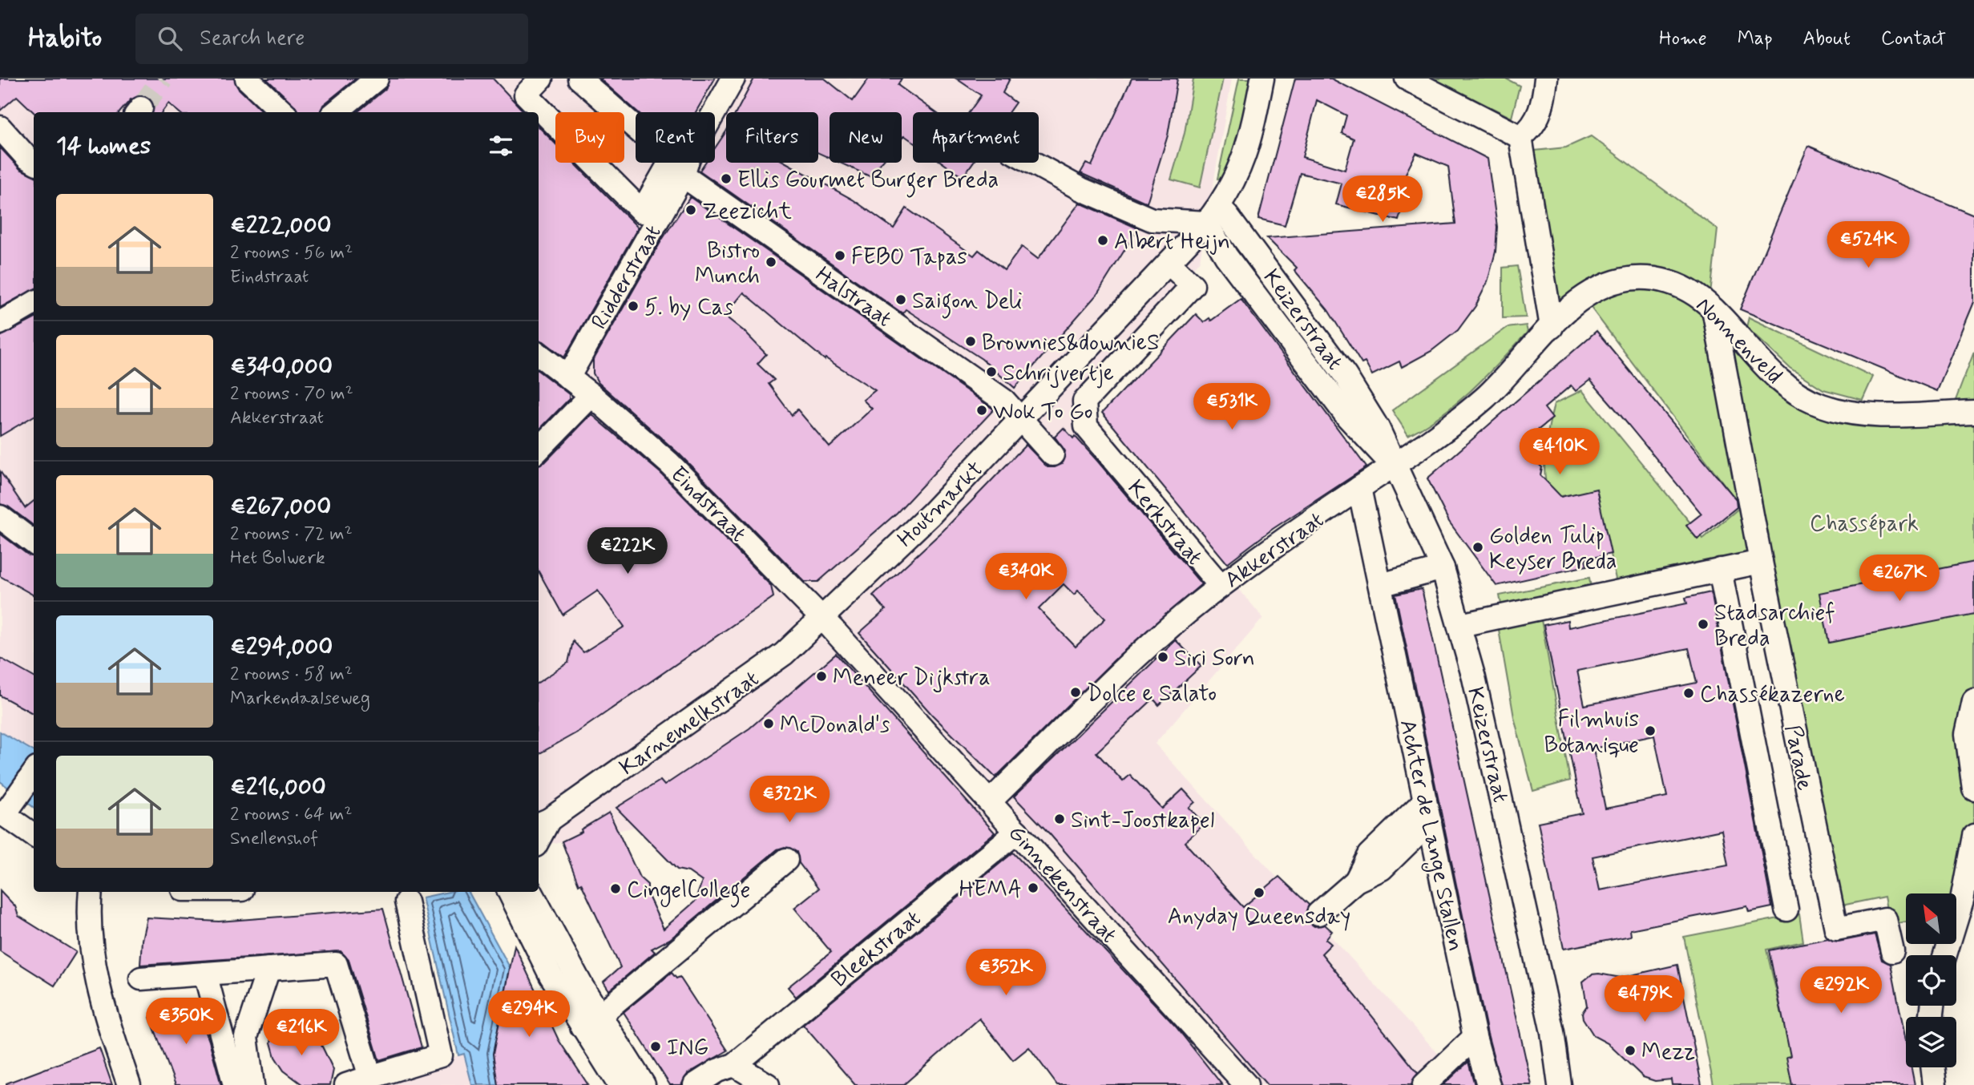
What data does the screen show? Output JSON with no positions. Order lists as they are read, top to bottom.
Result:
{
  "streets": {
    "street": [
      "Ridderstraat",
      "Halstraat",
      "Keizerstraat",
      "Nonnenveld",
      "Eindstraat",
      "Houtmarkt",
      "Kerkstraat",
      "Akkerstraat",
      "Karnemelkstraat",
      "Parade",
      "Achter de Lange Stallen",
      "Ginnekenstraat",
      "Bleekstraat"
    ]
  },
  "crossings": [
    ["Ridderstraat", "Halstraat"],
    ["Ridderstraat", "Eindstraat"],
    ["Halstraat", "Houtmarkt"],
    ["Keizerstraat", "Nonnenveld"],
    ["Keizerstraat", "Houtmarkt"],
    ["Keizerstraat", "Akkerstraat"],
    ["Nonnenveld", "Akkerstraat"],
    ["Nonnenveld", "Parade"],
    ["Eindstraat", "Houtmarkt"],
    ["Eindstraat", "Karnemelkstraat"],
    ["Eindstraat", "Ginnekenstraat"],
    ["Houtmarkt", "Kerkstraat"],
    ["Houtmarkt", "Karnemelkstraat"],
    ["Houtmarkt", "Ginnekenstraat"],
    ["Kerkstraat", "Akkerstraat"],
    ["Akkerstraat", "Achter de Lange Stallen"],
    ["Akkerstraat", "Ginnekenstraat"],
    ["Karnemelkstraat", "Ginnekenstraat"],
    ["Ginnekenstraat", "Bleekstraat"]
  ],
  "parks": ["Chassépark"],
  "places": [
    "Ellis Gourmet Burger Breda",
    "Zeezicht",
    "Albert Heijn",
    "FEBO Tapas",
    "Bistro Munch",
    "Saigon Deli",
    "5. by Cas",
    "Brownies&downieS",
    "Schrijvertje",
    "Wok To Go",
    "Golden Tulip Keyser Breda",
    "Stadsarchief Breda",
    "Siri Sorn",
    "Meneer Dijkstra",
    "Dolce e Salato",
    "Chassékazerne",
    "McDonald's",
    "Filmhuis Botanique",
    "Sint-Joostkapel",
    "HEMA",
    "CingelCollege",
    "Anyday Queensday",
    "ING",
    "Mezz"
  ],
  "north": "top left",
  "page": {
    "header": "Habito",
    "search": "Search here",
    "nav": [
      "Home",
      "Map",
      "About",
      "Contact"
    ],
    "chip": [
      "Buy",
      "Rent",
      "Filters",
      "New",
      "Apartment"
    ],
    "heading": "14 homes",
    "price": [
      "€285K",
      "€524K",
      "€531K",
      "€410K",
      "€222K",
      "€340K",
      "€267K",
      "€322K",
      "€352K",
      "€292K",
      "€479K",
      "€294K",
      "€350K",
      "€216K"
    ],
    "list": [
      {
        "name": "€222,000",
        "note": "2 rooms · 56 m² · Eindstraat"
      },
      {
        "name": "€340,000",
        "note": "2 rooms · 70 m² · Akkerstraat"
      },
      {
        "name": "€267,000",
        "note": "2 rooms · 72 m² · Het Bolwerk"
      },
      {
        "name": "€294,000",
        "note": "2 rooms · 58 m² · Markendaalseweg"
      },
      {
        "name": "€216,000",
        "note": "2 rooms · 64 m² · Snellenshof"
      }
    ]
  }
}
